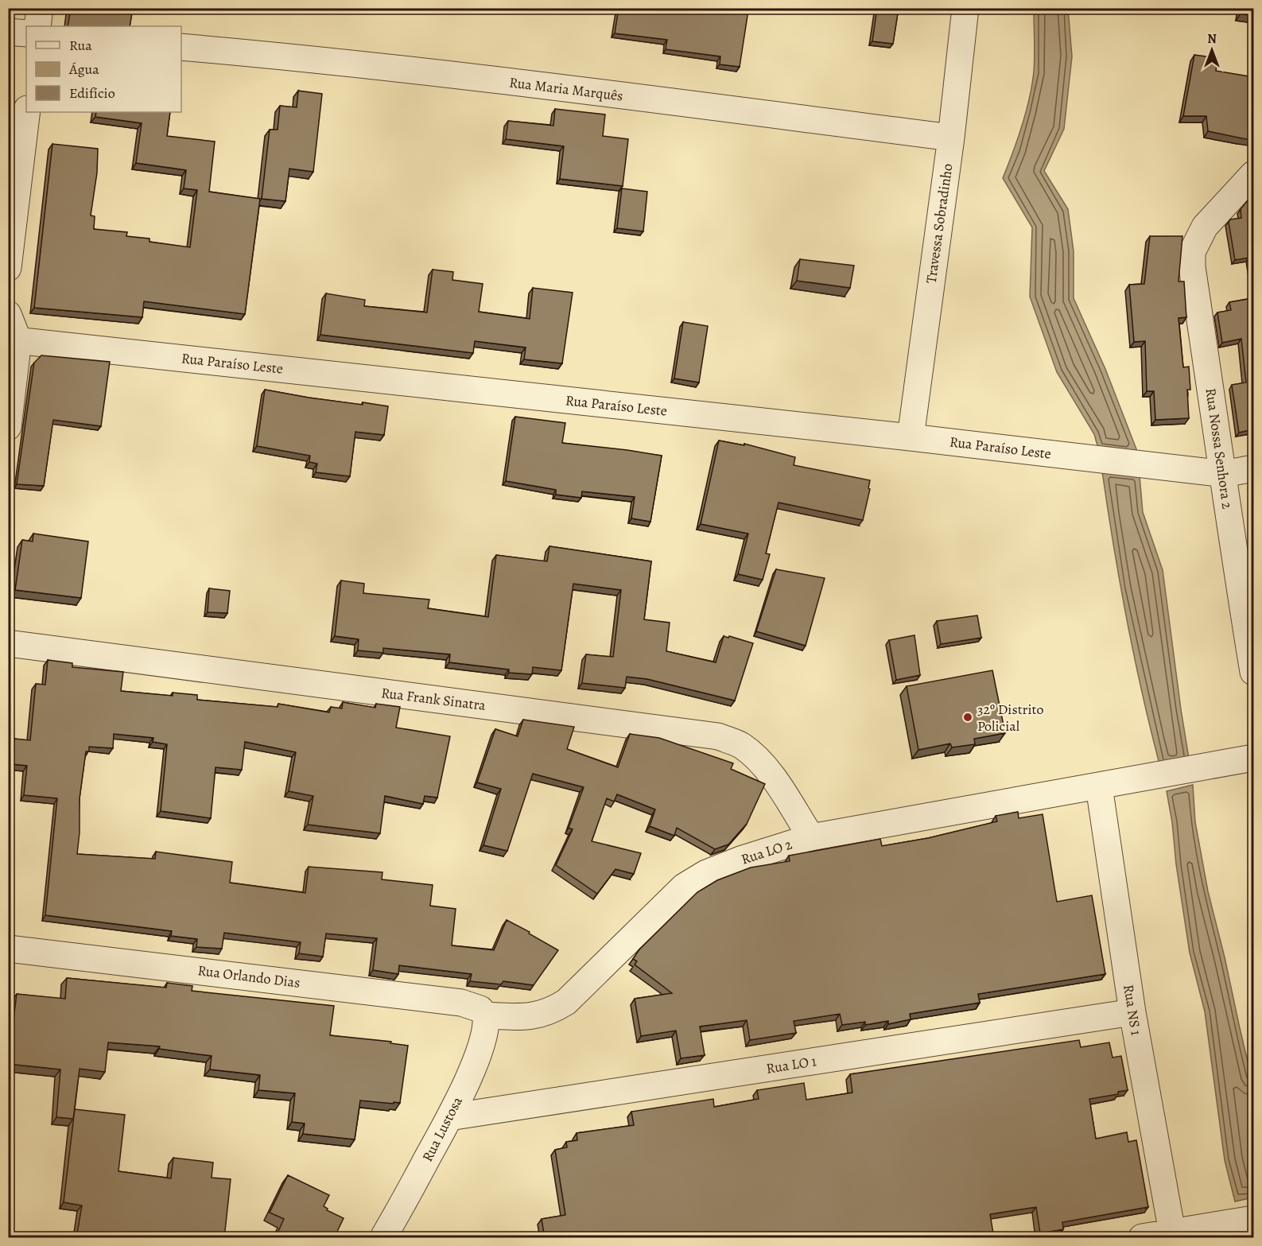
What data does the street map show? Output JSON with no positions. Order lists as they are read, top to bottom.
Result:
{
  "streets": {
    "street": [
      "Rua Maria Marquês",
      "Travessa Sobradinho",
      "Rua Paraíso Leste",
      "Rua Nossa Senhora 2",
      "Rua Frank Sinatra",
      "Rua LO 2",
      "Rua Orlando Dias",
      "Rua NS 1",
      "Rua LO 1",
      "Rua Lustosa"
    ]
  },
  "crossings": [
    ["Rua Maria Marquês", "Travessa Sobradinho"],
    ["Travessa Sobradinho", "Rua Paraíso Leste"],
    ["Rua Paraíso Leste", "Rua Nossa Senhora 2"],
    ["Rua Frank Sinatra", "Rua LO 2"],
    ["Rua LO 2", "Rua Orlando Dias"],
    ["Rua LO 2", "Rua NS 1"],
    ["Rua LO 2", "Rua Lustosa"],
    ["Rua Orlando Dias", "Rua Lustosa"],
    ["Rua NS 1", "Rua LO 1"],
    ["Rua LO 1", "Rua Lustosa"]
  ],
  "places": ["32º Distrito Policial"],
  "legend": ["Rua", "Água", "Edifício"],
  "north": "top"
}
